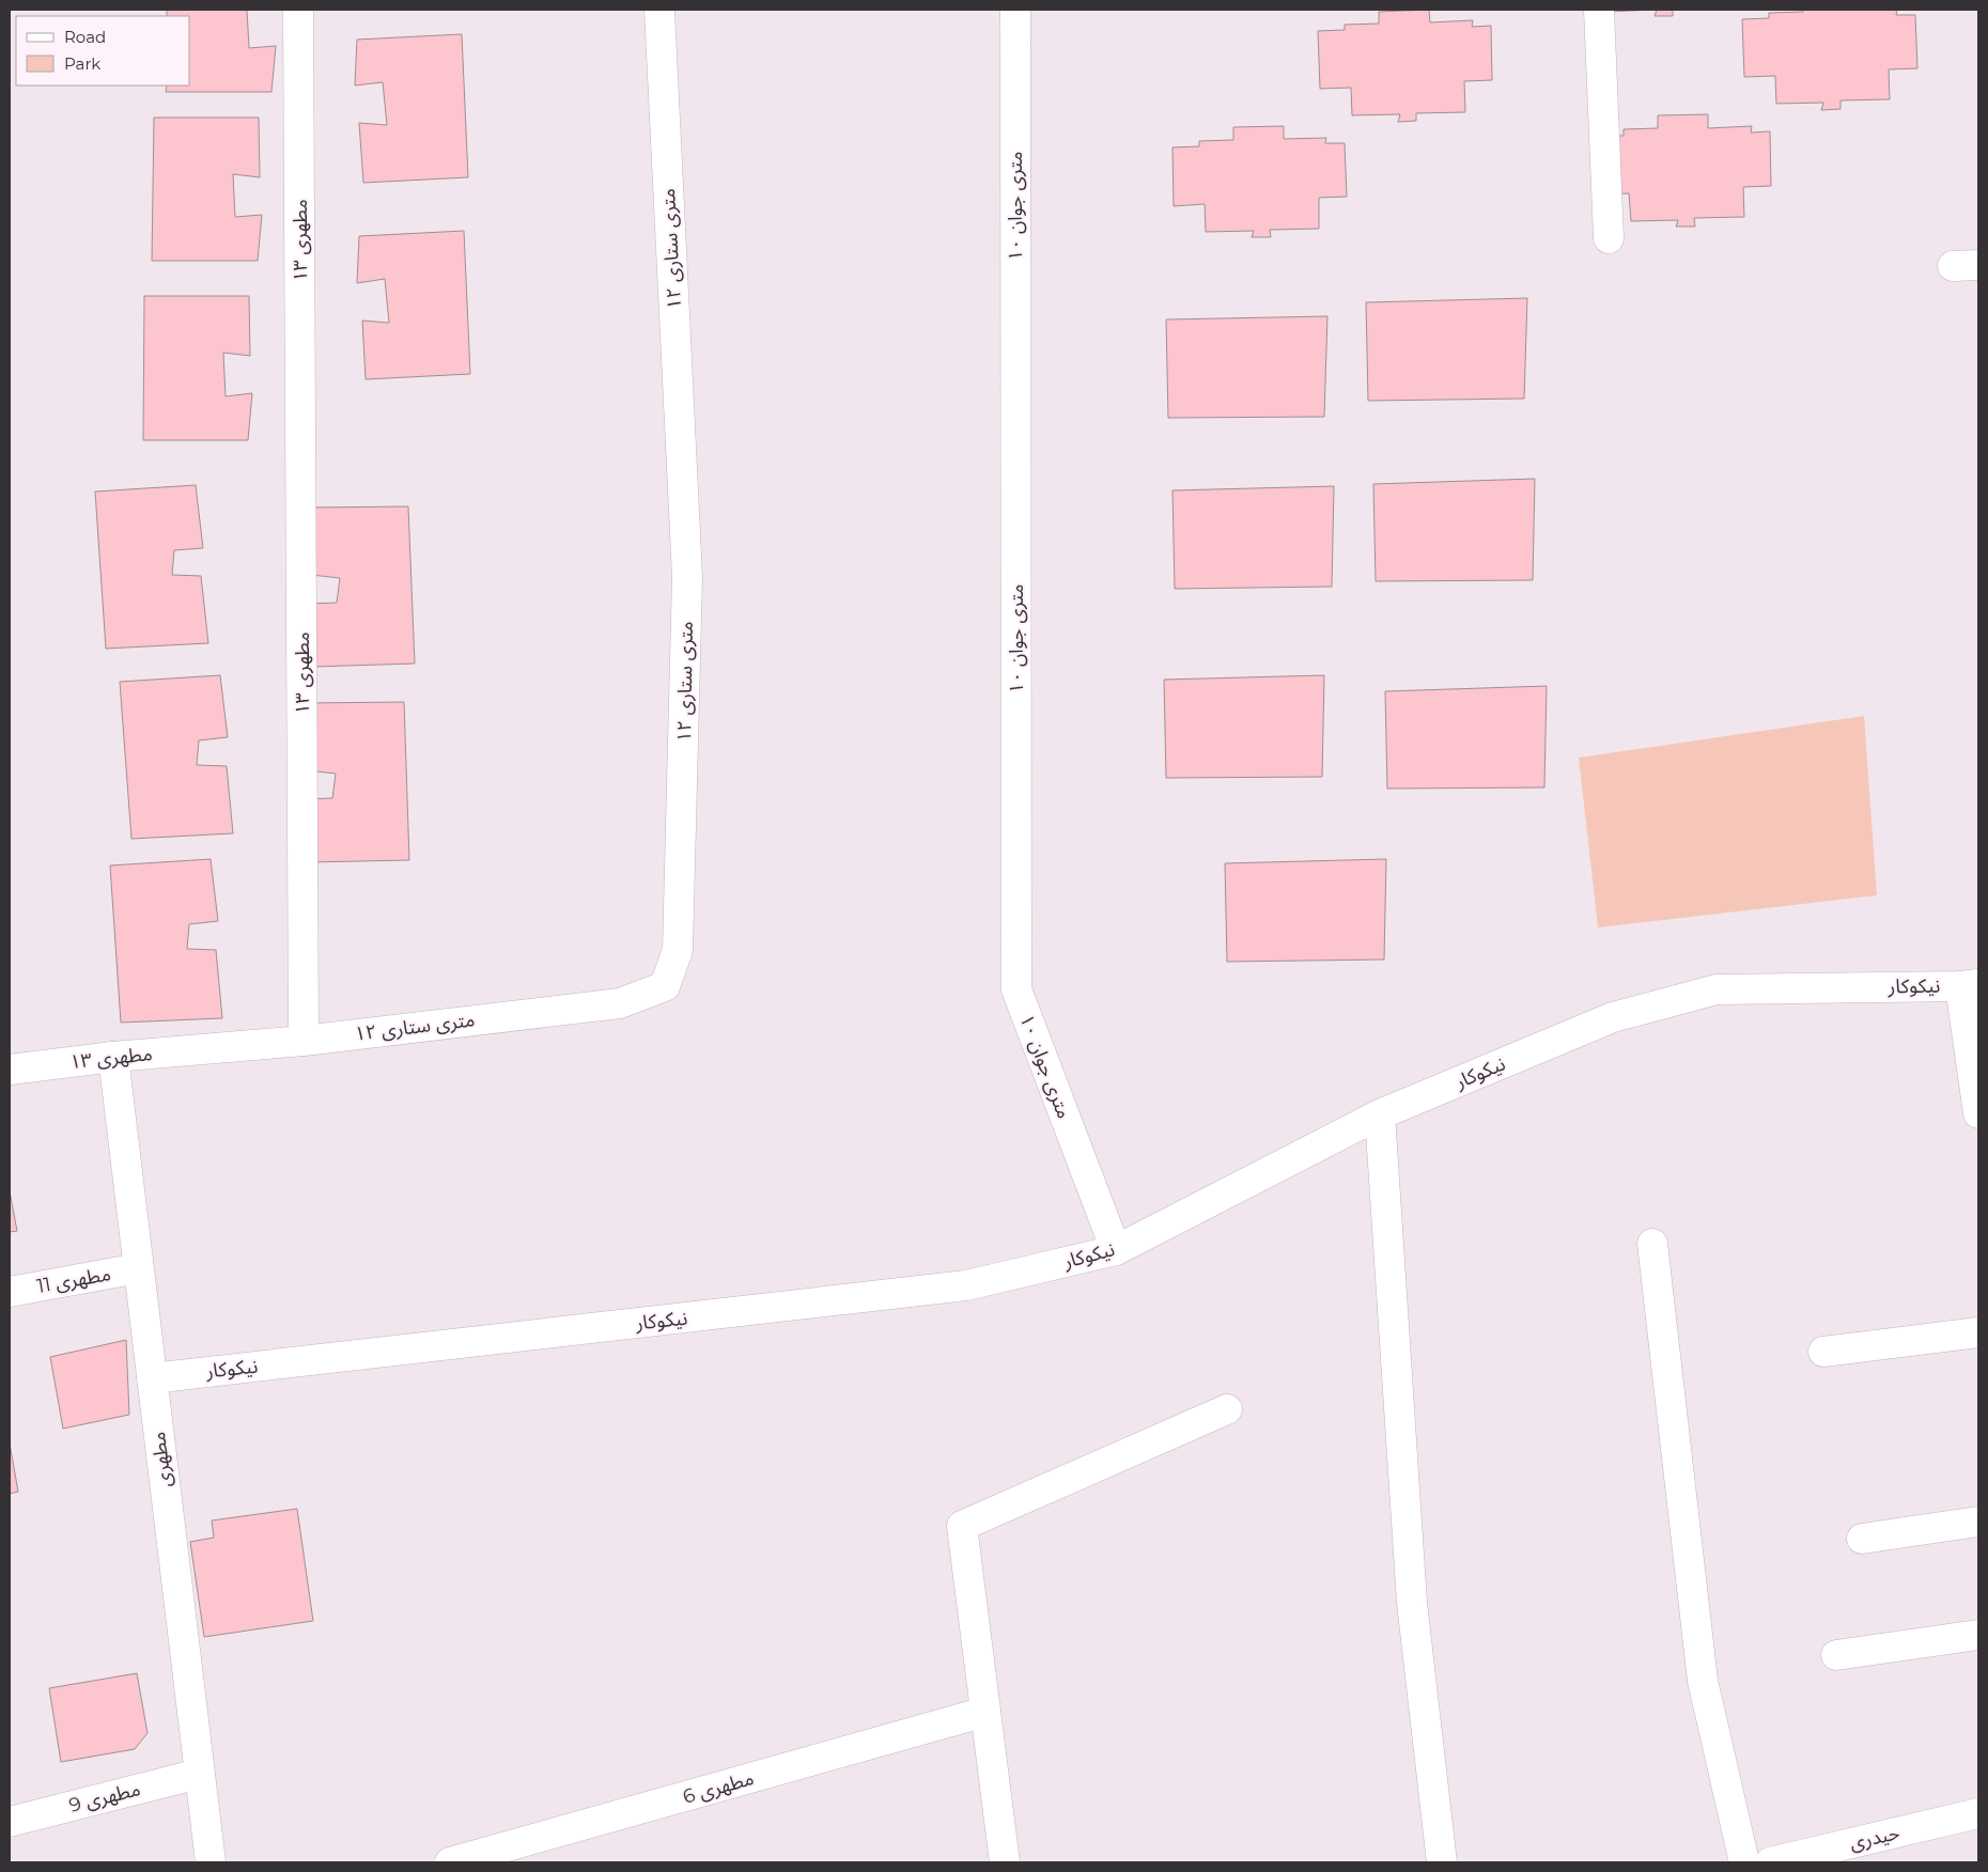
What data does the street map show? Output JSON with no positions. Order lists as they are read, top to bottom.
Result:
{
  "streets": {
    "street": [
      "۱۰ متری جوان",
      "مطهری ۱۳",
      "۱۲ متری ستاری",
      "نیکوکار",
      "مطهری 11",
      "مطهری",
      "مطهری 6",
      "مطهری 9",
      "حیدری"
    ]
  },
  "crossings": [
    ["۱۰ متری جوان", "نیکوکار"],
    ["مطهری ۱۳", "۱۲ متری ستاری"],
    ["مطهری ۱۳", "مطهری"],
    ["نیکوکار", "مطهری"],
    ["مطهری 11", "مطهری"],
    ["مطهری", "مطهری 9"]
  ],
  "legend": ["Road", "Park"]
}
